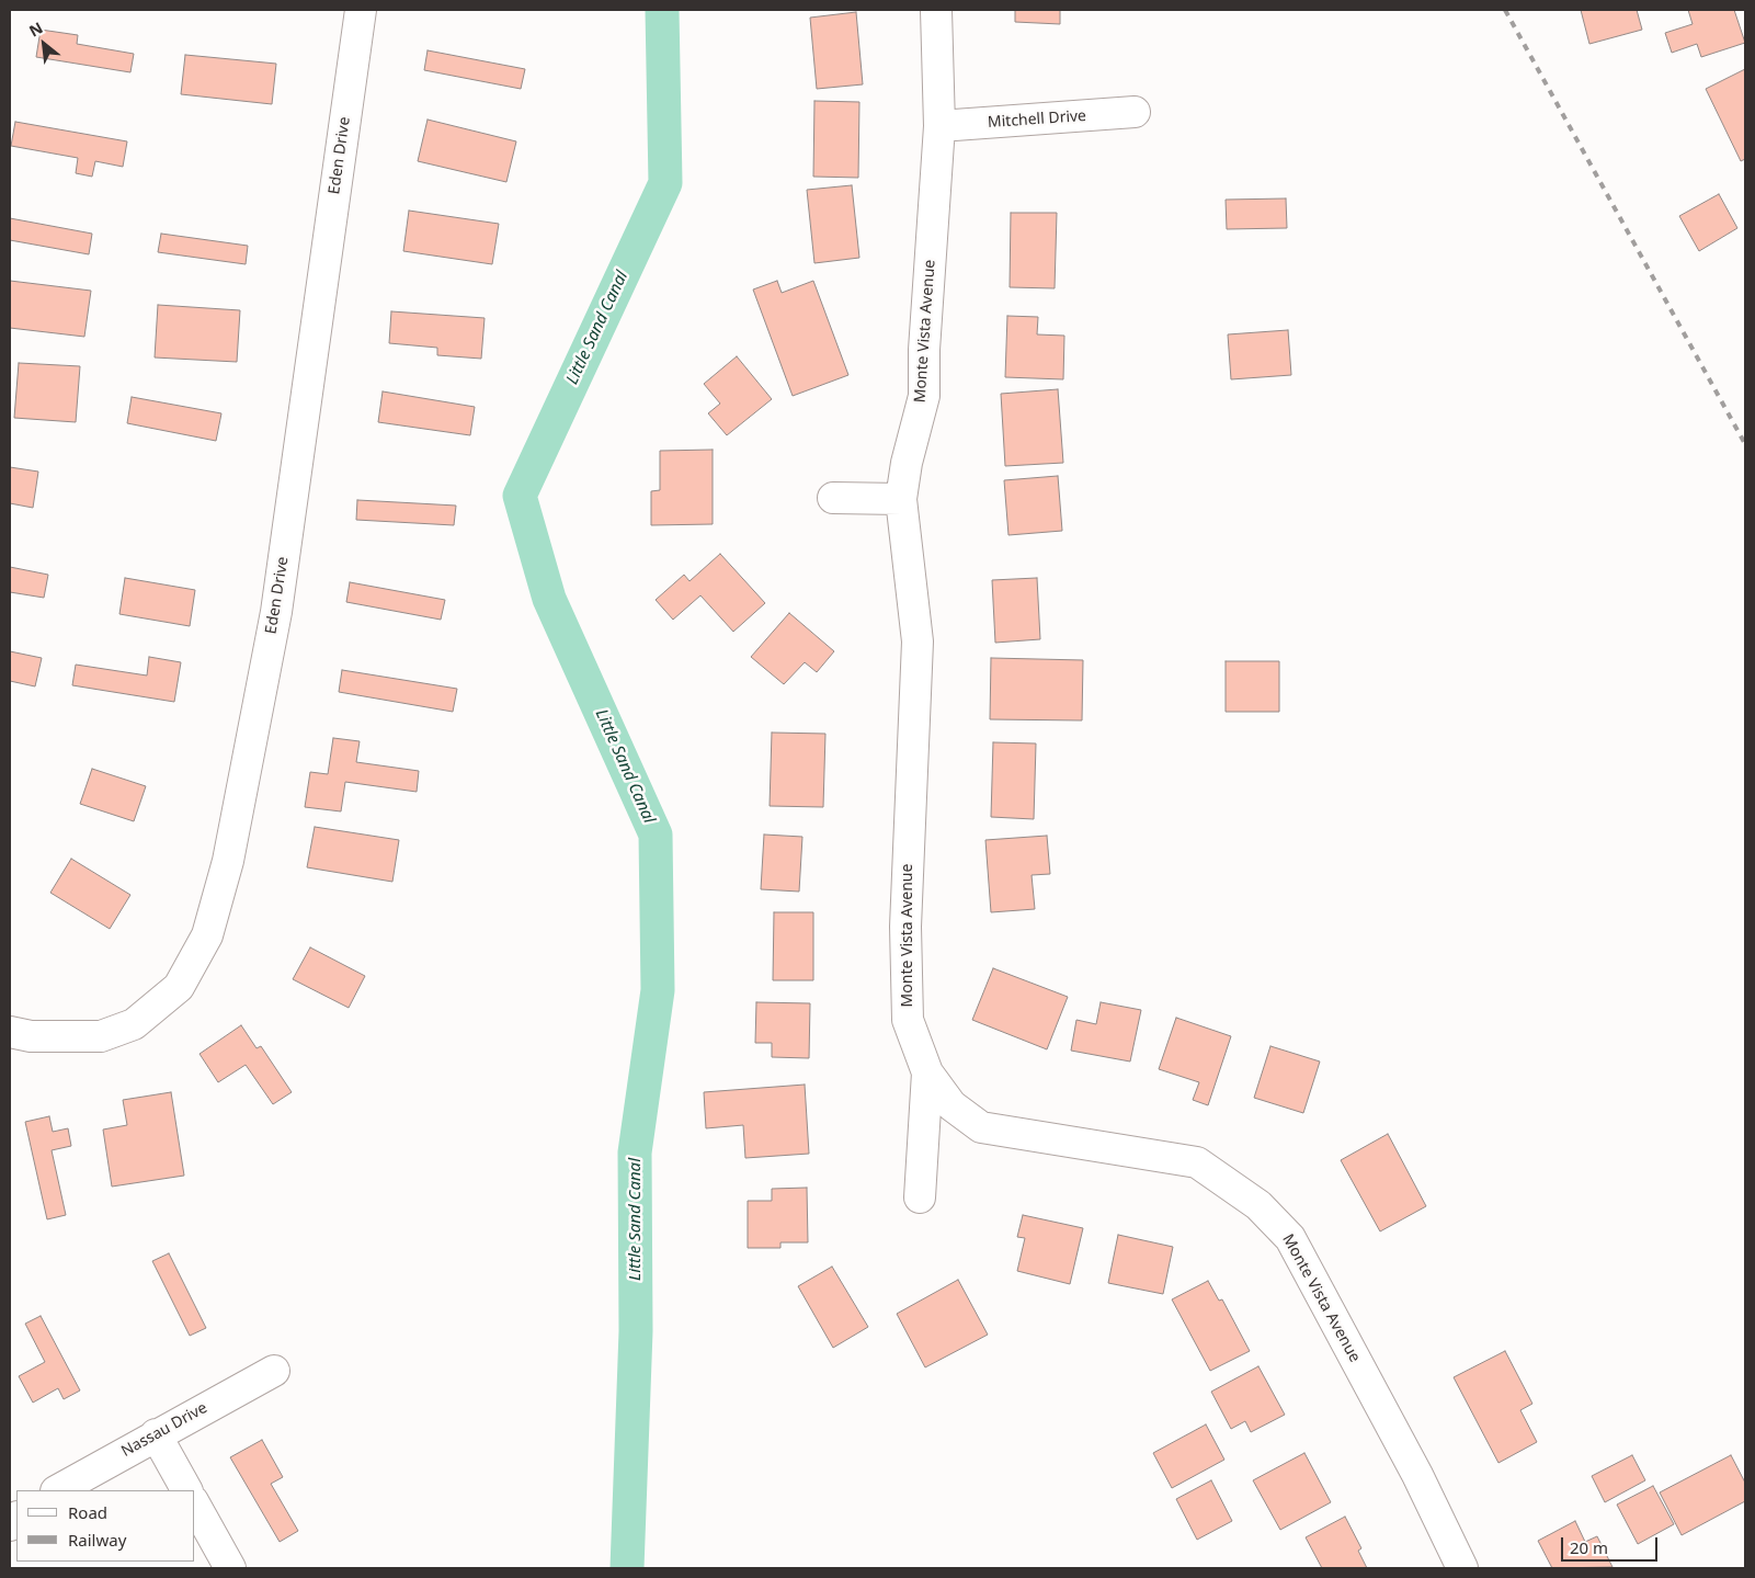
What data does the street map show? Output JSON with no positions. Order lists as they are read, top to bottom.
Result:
{
  "streets": {
    "street": [
      "Mitchell Drive",
      "Eden Drive",
      "Monte Vista Avenue",
      "Nassau Drive"
    ]
  },
  "crossings": [
    ["Mitchell Drive", "Monte Vista Avenue"]
  ],
  "water": ["Little Sand Canal"],
  "legend": ["Road", "Railway"],
  "scale_bar": "20 m",
  "north": "top left"
}
